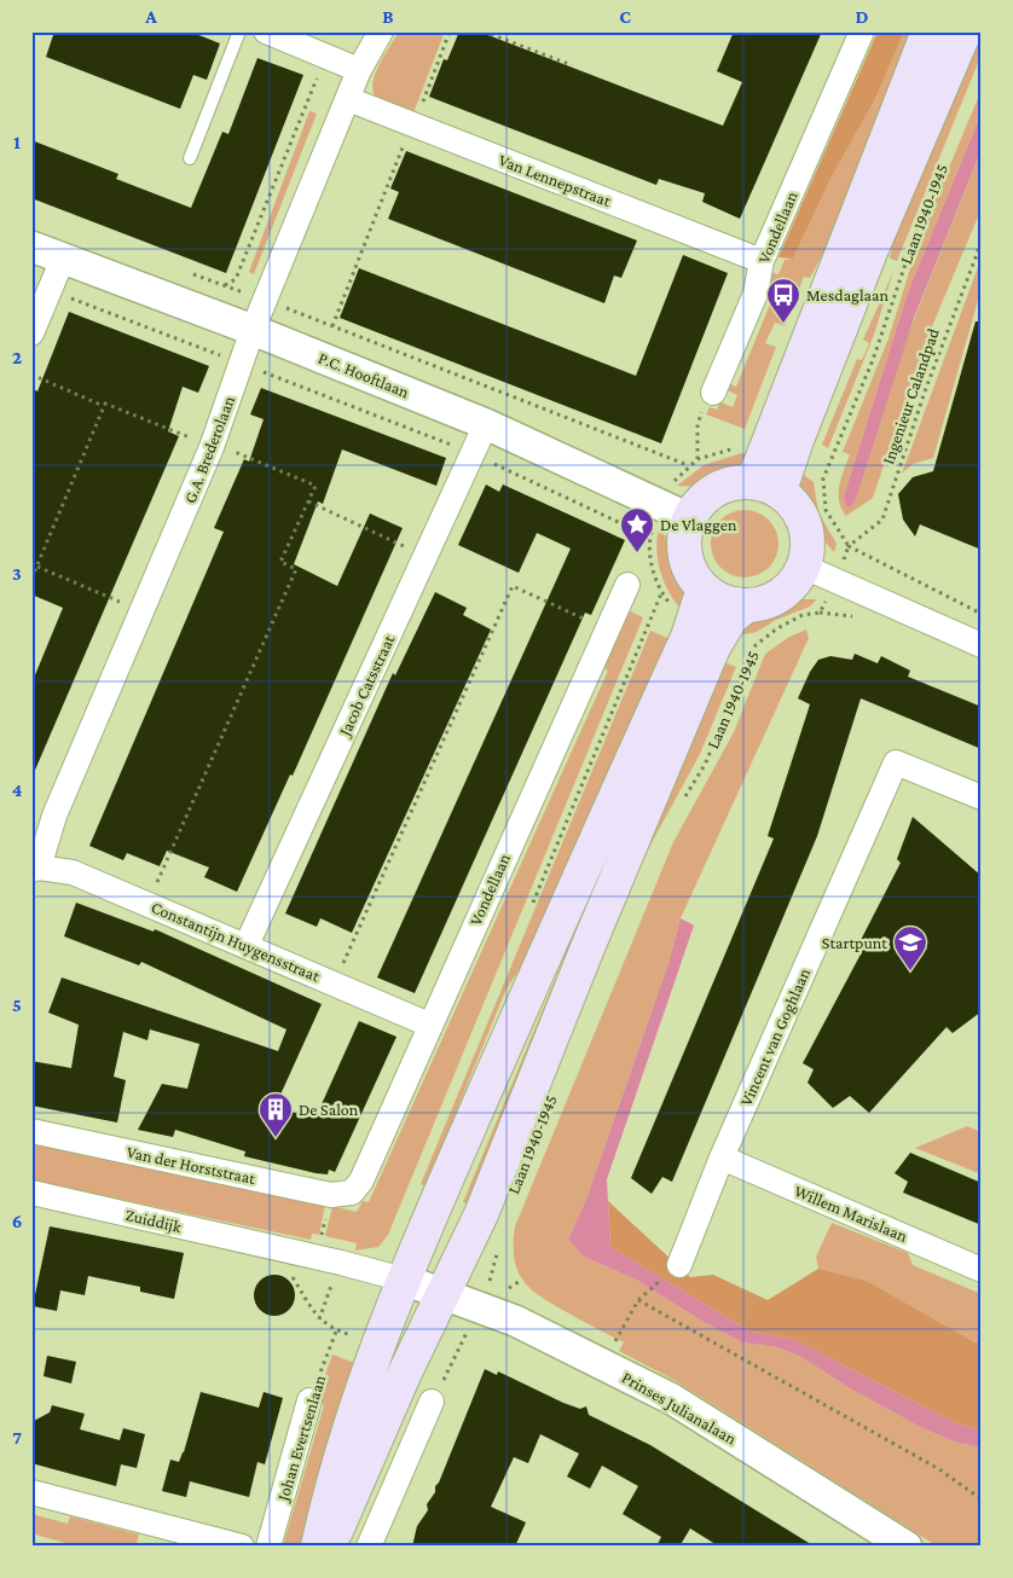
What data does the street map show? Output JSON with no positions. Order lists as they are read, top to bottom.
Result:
{
  "streets": {
    "main road": ["Laan 1940-1945"],
    "street": [
      "Van Lennepstraat",
      "Vondellaan",
      "P.C. Hooftlaan",
      "G.A. Brederolaan",
      "Jacob Catsstraat",
      "Constantijn Huygensstraat",
      "Vincent van Goghlaan",
      "Van der Horststraat",
      "Willem Marislaan",
      "Zuiddijk",
      "Prinses Julianalaan",
      "Johan Evertsenlaan"
    ],
    "path": ["Ingenieur Calandpad"]
  },
  "crossings": [
    ["Van Lennepstraat", "Vondellaan"],
    ["Van Lennepstraat", "G.A. Brederolaan"],
    ["Laan 1940-1945", "P.C. Hooftlaan"],
    ["Laan 1940-1945", "Ingenieur Calandpad"],
    ["Laan 1940-1945", "Zuiddijk"],
    ["Laan 1940-1945", "Prinses Julianalaan"],
    ["Vondellaan", "Constantijn Huygensstraat"],
    ["Vondellaan", "Van der Horststraat"],
    ["P.C. Hooftlaan", "G.A. Brederolaan"],
    ["P.C. Hooftlaan", "Jacob Catsstraat"],
    ["G.A. Brederolaan", "Constantijn Huygensstraat"],
    ["Jacob Catsstraat", "Constantijn Huygensstraat"],
    ["Vincent van Goghlaan", "Willem Marislaan"],
    ["Zuiddijk", "Prinses Julianalaan"]
  ],
  "places": {
    "bus stop": ["Mesdaglaan"],
    "place": ["De Vlaggen"],
    "school or university": ["Startpunt"],
    "building": ["De Salon"]
  },
  "grid": {
    "columns": [
      "A",
      "B",
      "C",
      "D"
    ],
    "rows": [
      "1",
      "2",
      "3",
      "4",
      "5",
      "6",
      "7"
    ]
  }
}
